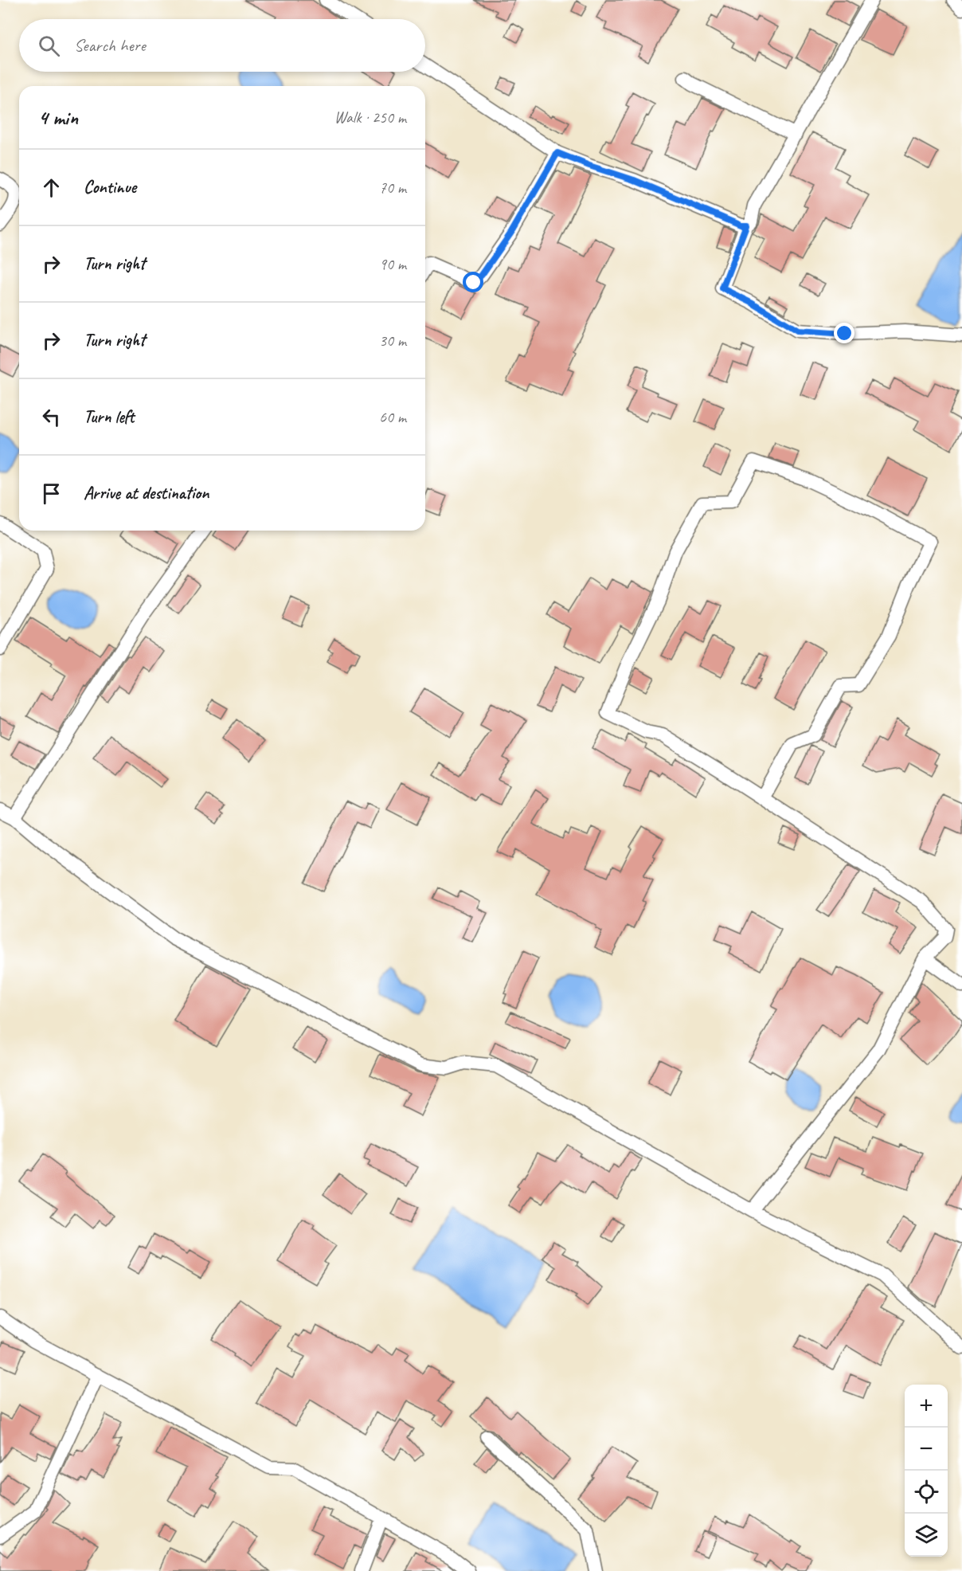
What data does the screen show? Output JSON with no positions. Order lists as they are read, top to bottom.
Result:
{
  "page": {
    "search": "Search here",
    "heading": ["4 min", "Walk · 250 m"],
    "list": [
      ["Continue", "70 m"],
      ["Turn right", "90 m"],
      ["Turn right", "30 m"],
      ["Turn left", "60 m"],
      "Arrive at destination"
    ],
    "map_buttons": ["+", "−"]
  }
}
